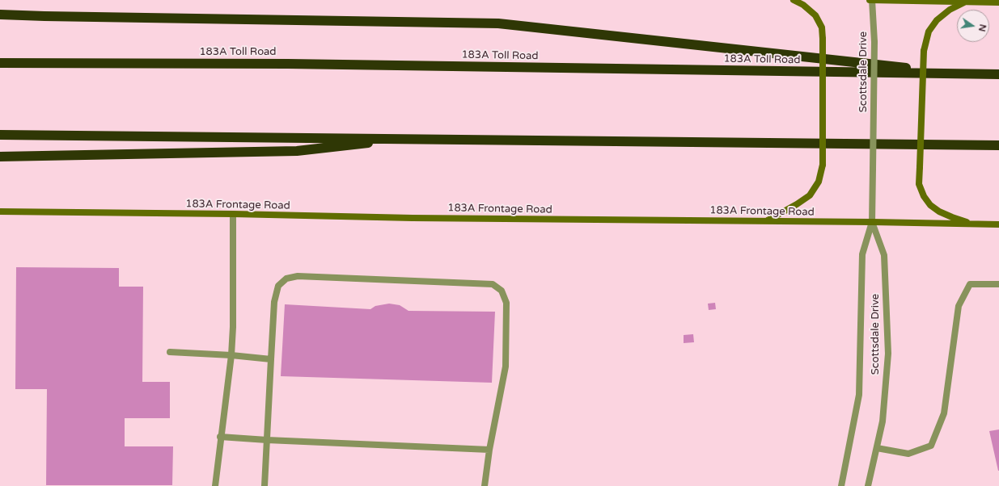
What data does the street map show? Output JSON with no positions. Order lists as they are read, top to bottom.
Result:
{
  "streets": {
    "highway": ["183A Toll Road"],
    "main road": ["183A Frontage Road"],
    "street": ["Scottsdale Drive"]
  },
  "crossings": [
    ["Scottsdale Drive", "183A Frontage Road"]
  ],
  "north": "right"
}
